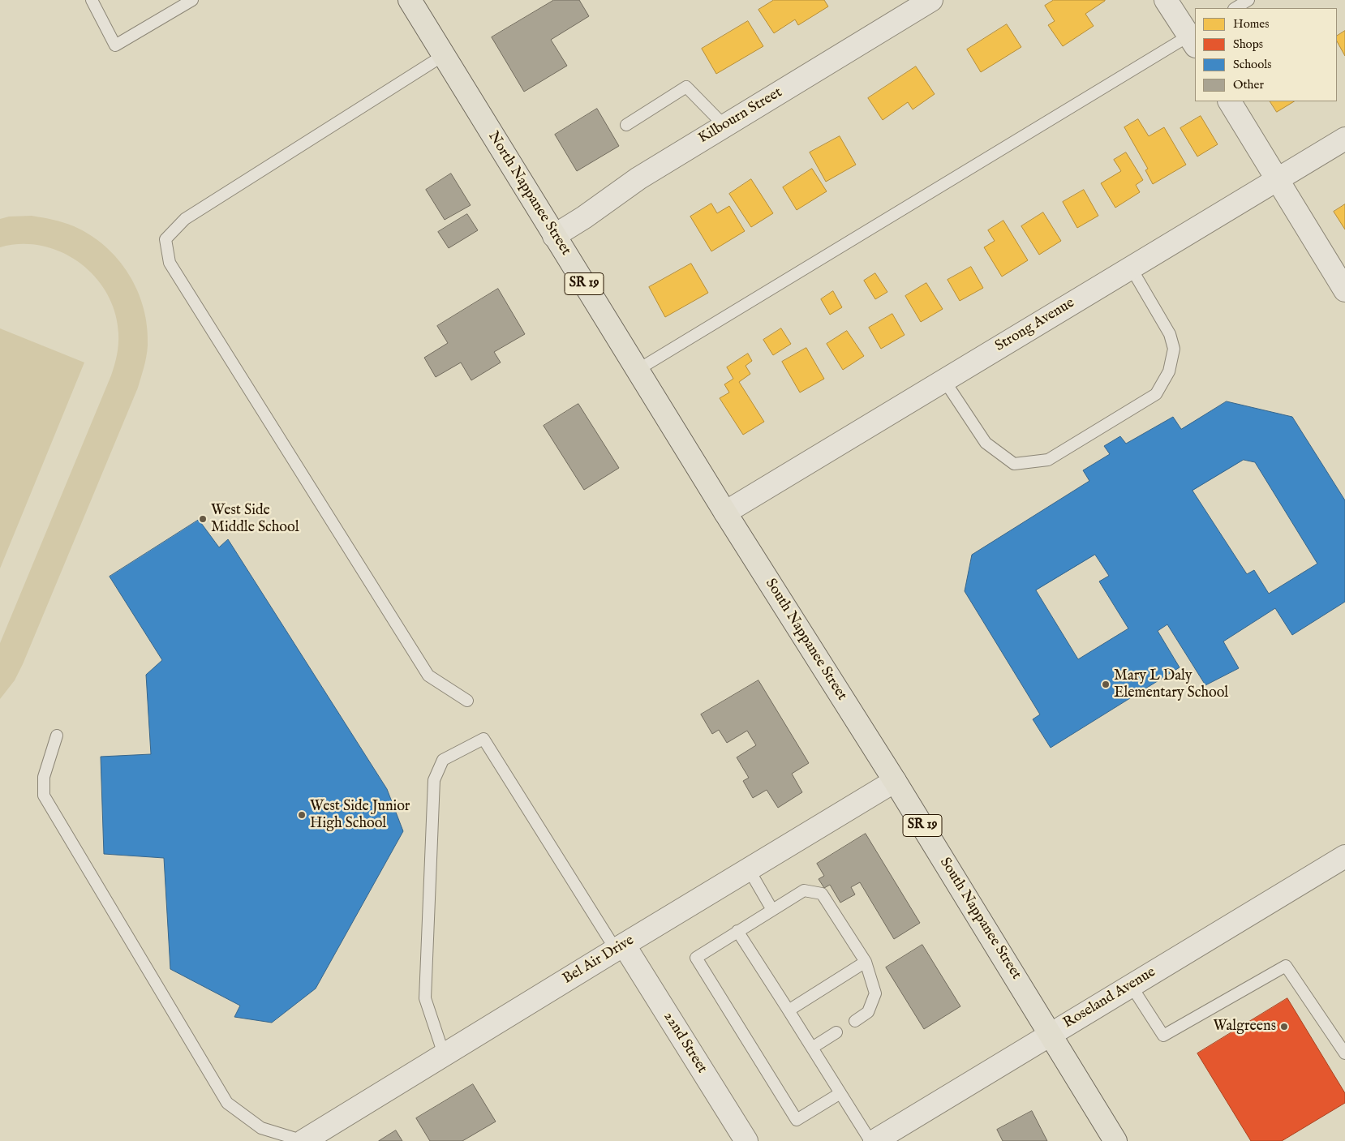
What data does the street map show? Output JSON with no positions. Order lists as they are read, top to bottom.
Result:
{
  "streets": {
    "main road": ["North Nappanee Street", "SR 19", "South Nappanee Street"],
    "street": [
      "Kilbourn Street",
      "Strong Avenue",
      "Bel Air Drive",
      "Roseland Avenue",
      "22nd Street"
    ]
  },
  "crossings": [
    ["Kilbourn Street", "North Nappanee Street"],
    ["North Nappanee Street", "Strong Avenue"],
    ["North Nappanee Street", "South Nappanee Street"],
    ["Strong Avenue", "South Nappanee Street"],
    ["South Nappanee Street", "Bel Air Drive"],
    ["South Nappanee Street", "Roseland Avenue"],
    ["Bel Air Drive", "22nd Street"]
  ],
  "places": [
    "West Side Middle School",
    "Mary L Daly Elementary School",
    "West Side Junior High School",
    "Walgreens"
  ],
  "legend": [
    "Homes",
    "Shops",
    "Schools",
    "Other"
  ]
}
